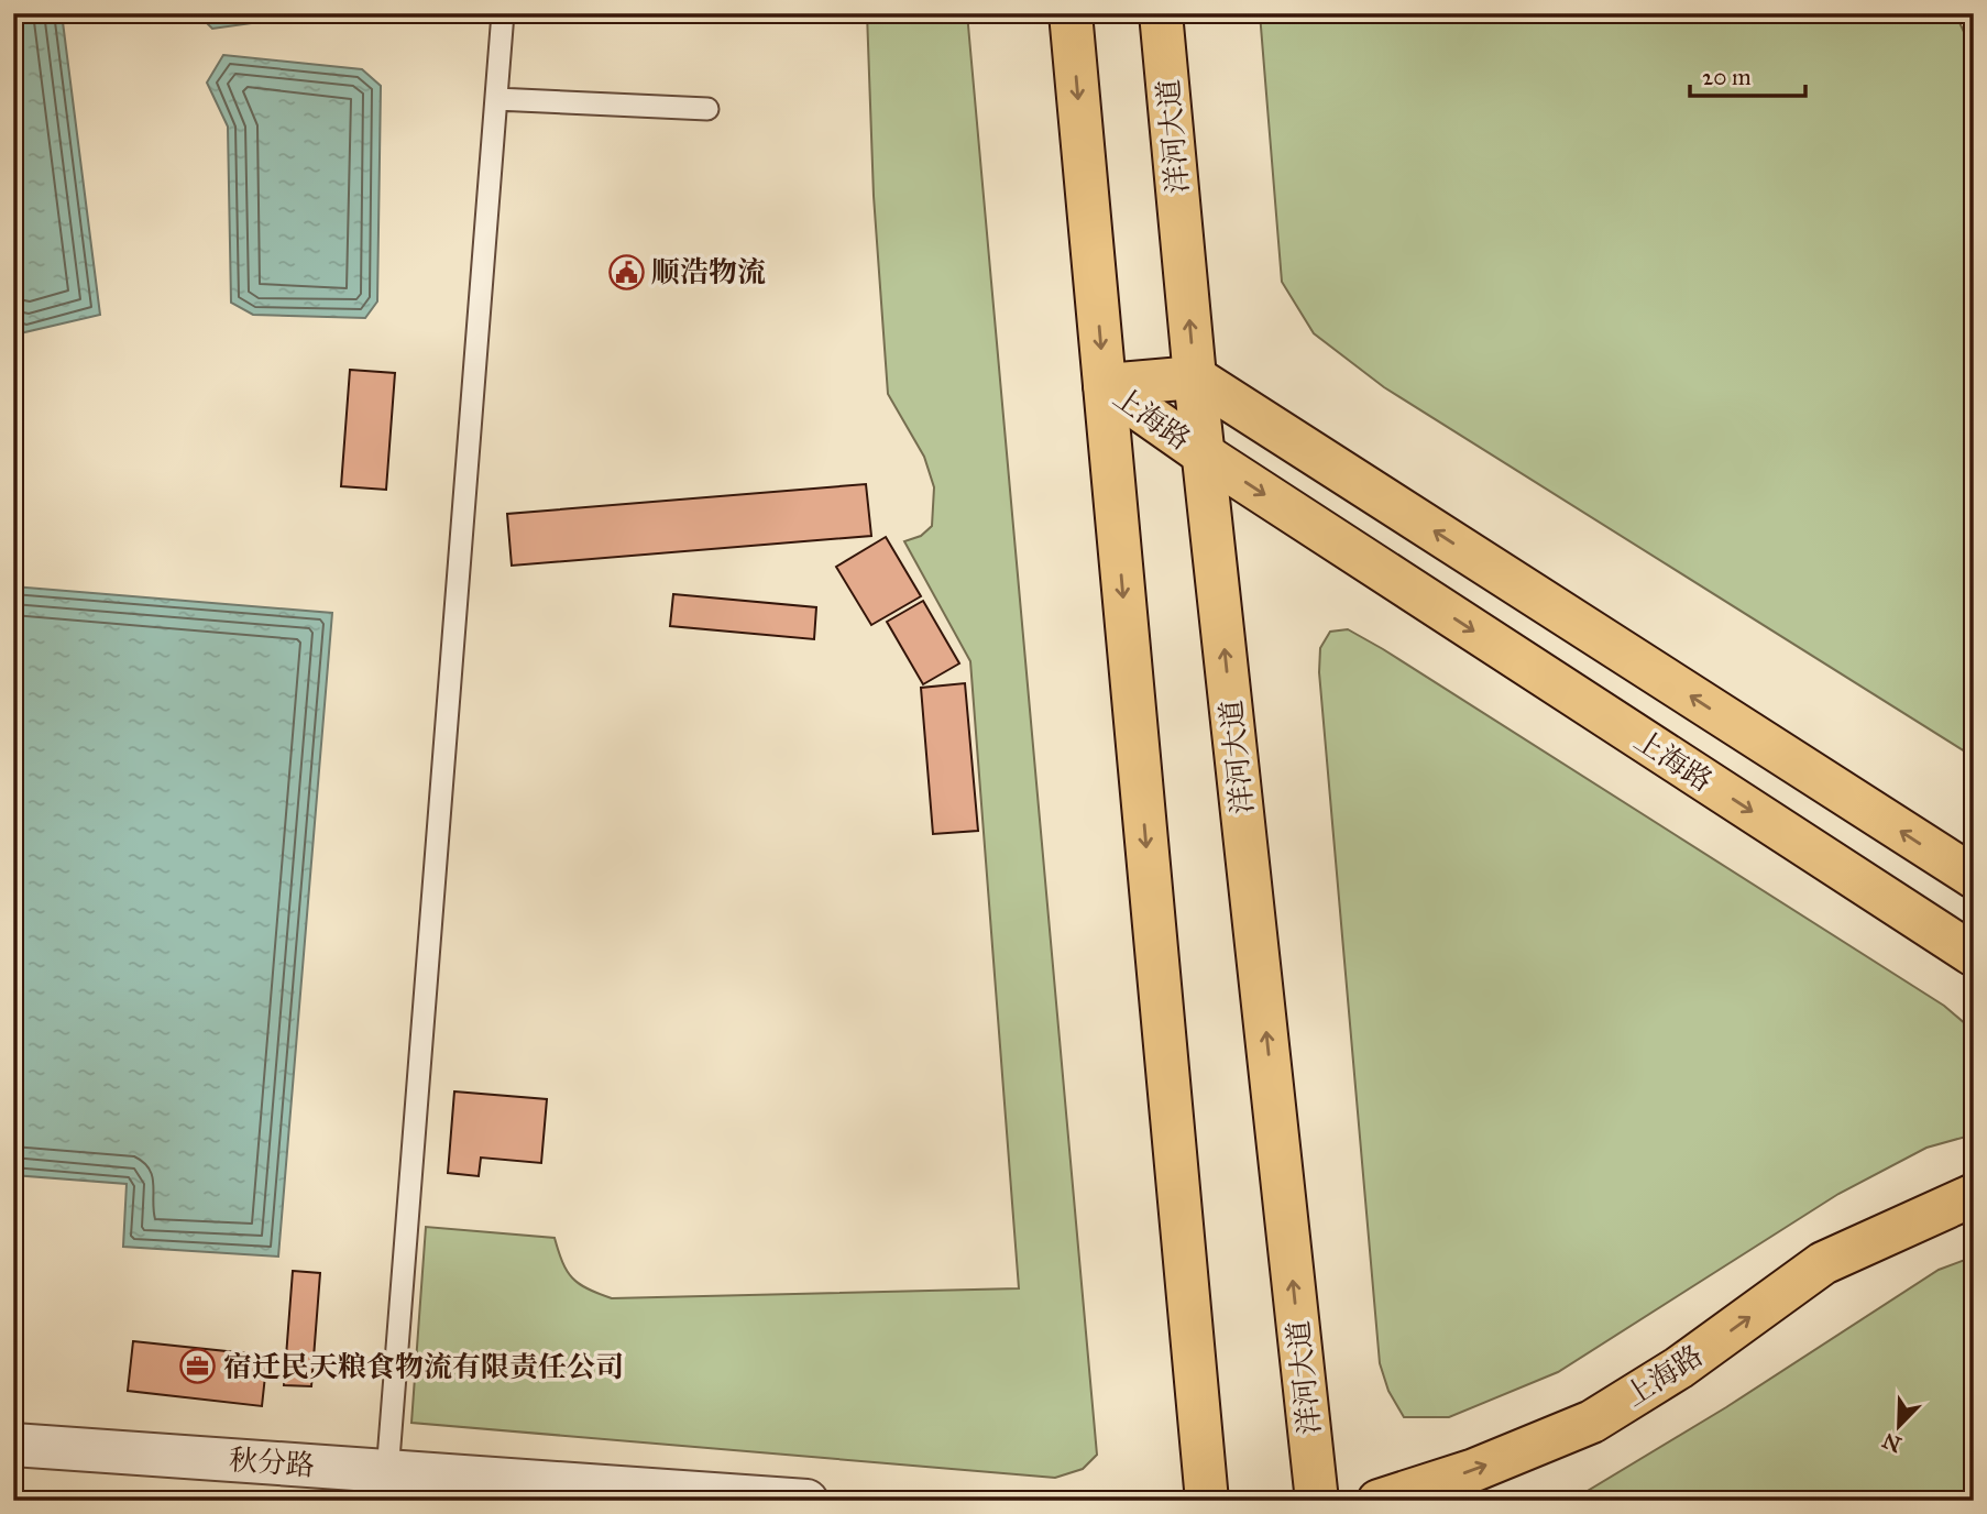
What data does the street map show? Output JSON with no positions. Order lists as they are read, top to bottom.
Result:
{
  "streets": {
    "main road": ["洋河大道", "上海路"],
    "street": ["秋分路"]
  },
  "crossings": [
    ["洋河大道", "上海路"]
  ],
  "places": {
    "public building": ["顺浩物流"],
    "office": ["宿迁民天粮食物流有限责任公司"]
  },
  "scale_bar": "20 m",
  "north": "bottom left"
}
